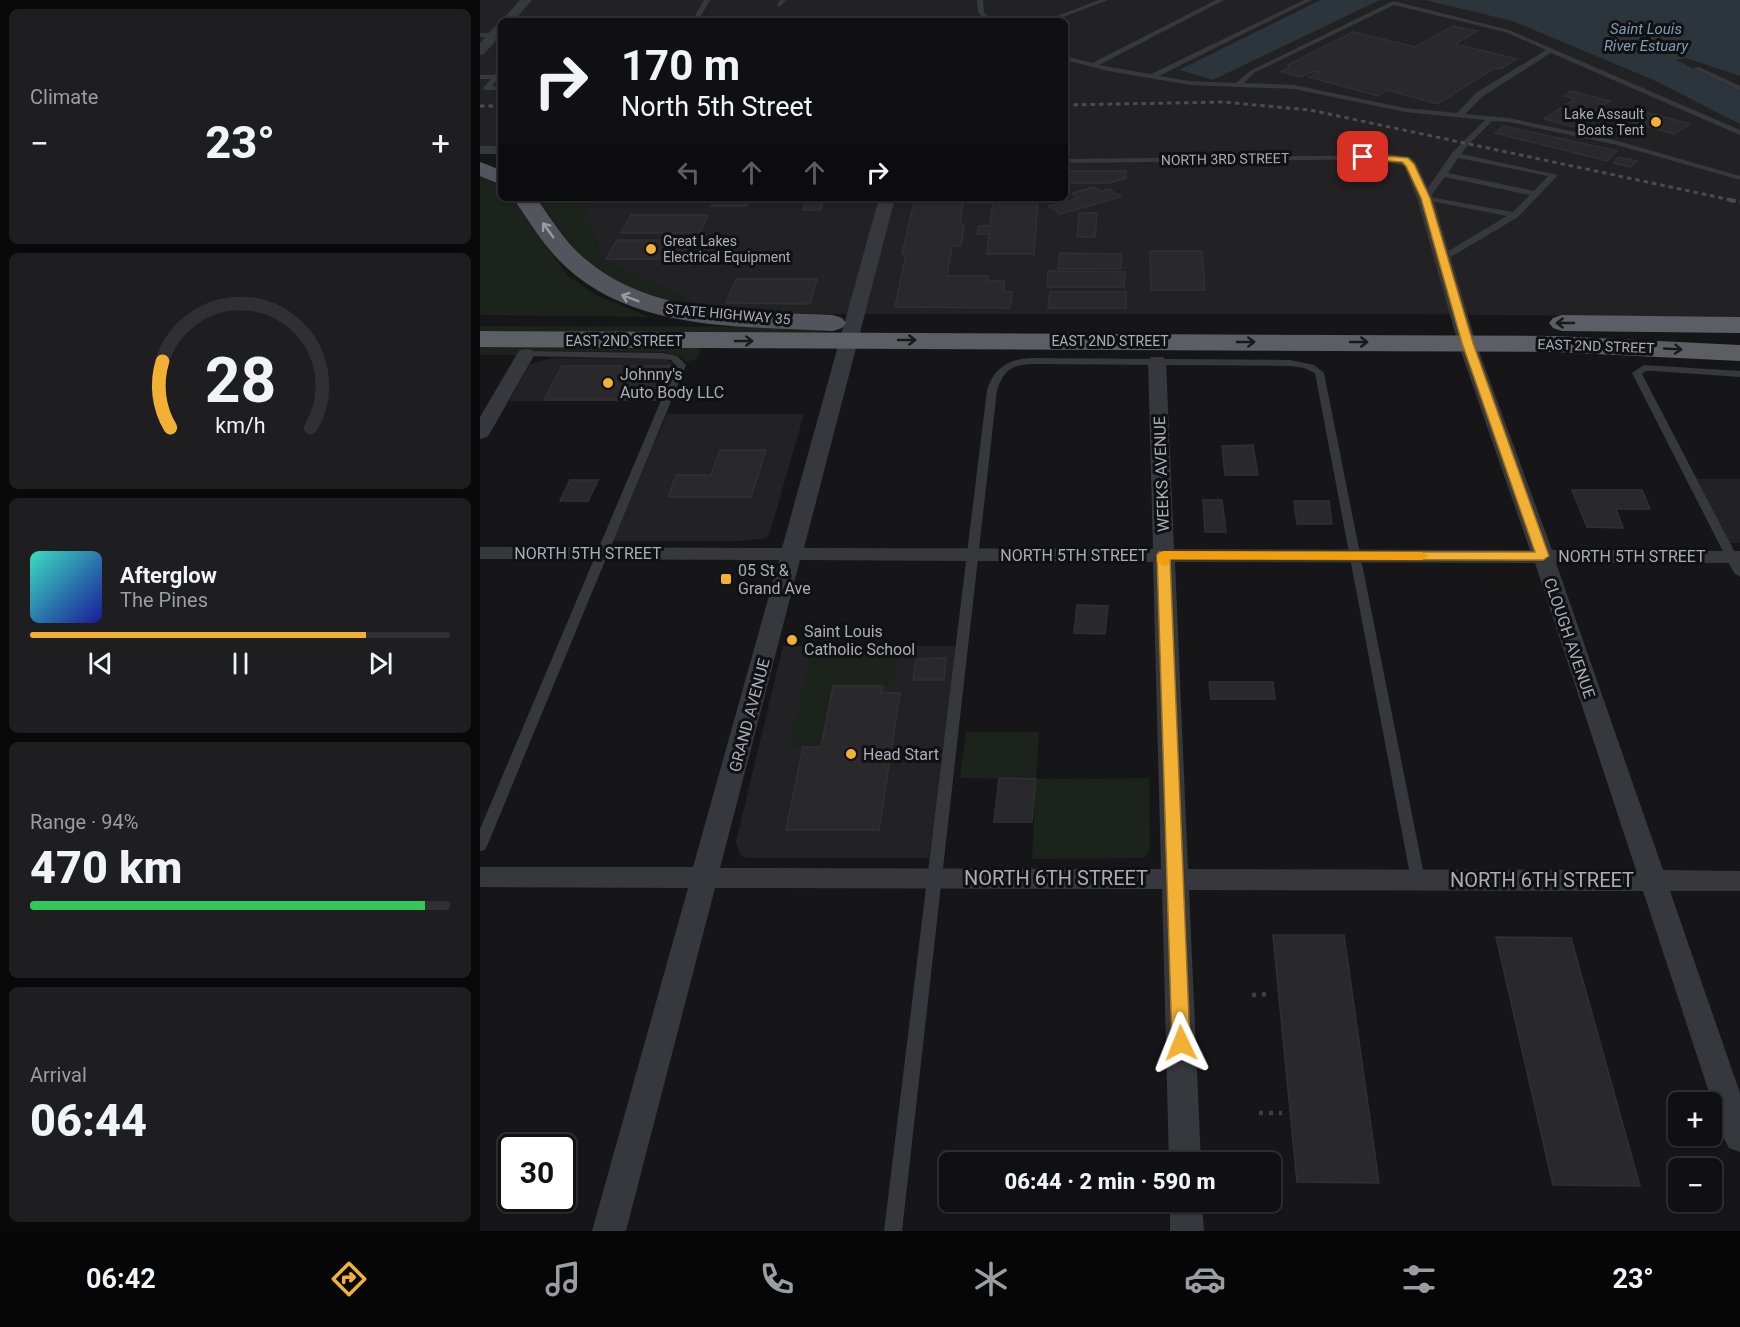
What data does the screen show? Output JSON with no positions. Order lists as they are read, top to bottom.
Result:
{
  "streets": {
    "highway": ["EAST 2ND STREET"],
    "main road": ["STATE HIGHWAY 35"],
    "street": [
      "WEEKS AVENUE",
      "NORTH 5TH STREET",
      "CLOUGH AVENUE",
      "GRAND AVENUE",
      "NORTH 6TH STREET"
    ],
    "lane": ["NORTH 3RD STREET"]
  },
  "crossings": [
    ["NORTH 3RD STREET", "CLOUGH AVENUE"],
    ["STATE HIGHWAY 35", "EAST 2ND STREET"],
    ["STATE HIGHWAY 35", "GRAND AVENUE"],
    ["EAST 2ND STREET", "CLOUGH AVENUE"],
    ["EAST 2ND STREET", "GRAND AVENUE"],
    ["WEEKS AVENUE", "NORTH 5TH STREET"],
    ["WEEKS AVENUE", "NORTH 6TH STREET"],
    ["NORTH 5TH STREET", "CLOUGH AVENUE"],
    ["NORTH 5TH STREET", "GRAND AVENUE"],
    ["CLOUGH AVENUE", "NORTH 6TH STREET"],
    ["GRAND AVENUE", "NORTH 6TH STREET"]
  ],
  "one_way": ["STATE HIGHWAY 35"],
  "water": ["Saint Louis River Estuary"],
  "places": {
    "other": [
      "Lake Assault Boats Tent",
      "Great Lakes Electrical Equipment",
      "Johnny's Auto Body LLC",
      "Saint Louis Catholic School",
      "Head Start"
    ],
    "transit": ["05 St & Grand Ave"]
  },
  "page": {
    "tile": [
      "Climate",
      ["Range · 94%", "470 km"],
      ["Arrival", "06:44"]
    ],
    "turn": ["170 m", "North 5th Street"],
    "heat": ["−", "23°", "+"],
    "song": ["Afterglow", "The Pines"],
    "map_buttons": ["+", "−"],
    "limit": "30",
    "trip": "06:44 · 2 min · 590 m",
    "tabs": ["06:42", "23°"],
    "gauge": ["28", "km/h"]
  }
}
